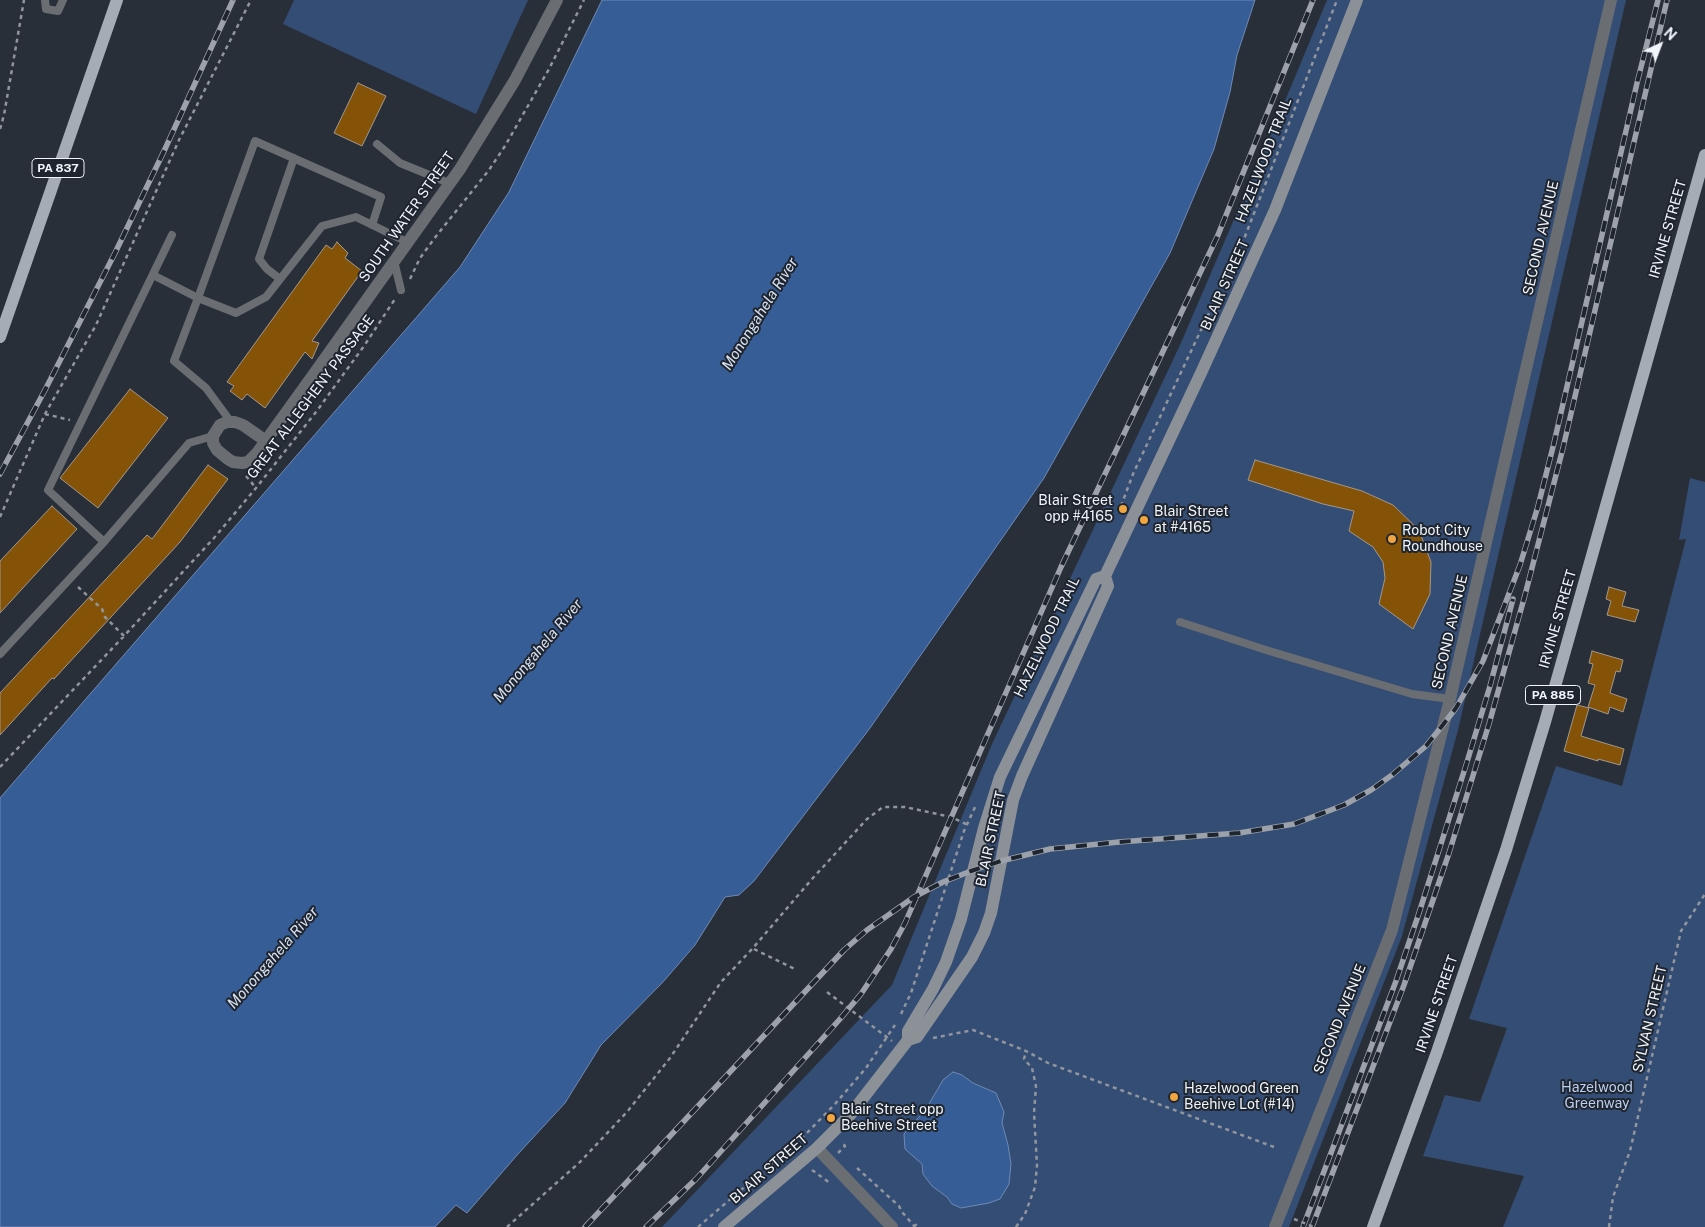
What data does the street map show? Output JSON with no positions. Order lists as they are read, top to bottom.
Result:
{
  "streets": {
    "main road": ["PA 837", "IRVINE STREET", "PA 885"],
    "street": ["SOUTH WATER STREET", "SECOND AVENUE", "BLAIR STREET"],
    "path": ["HAZELWOOD TRAIL", "GREAT ALLEGHENY PASSAGE", "SYLVAN STREET"]
  },
  "water": ["Monongahela River"],
  "parks": ["Hazelwood Greenway"],
  "places": [
    "Blair Street opp #4165",
    "Blair Street at #4165",
    "Robot City Roundhouse",
    "Hazelwood Green Beehive Lot (#14)",
    "Blair Street opp Beehive Street"
  ],
  "north": "top right"
}
